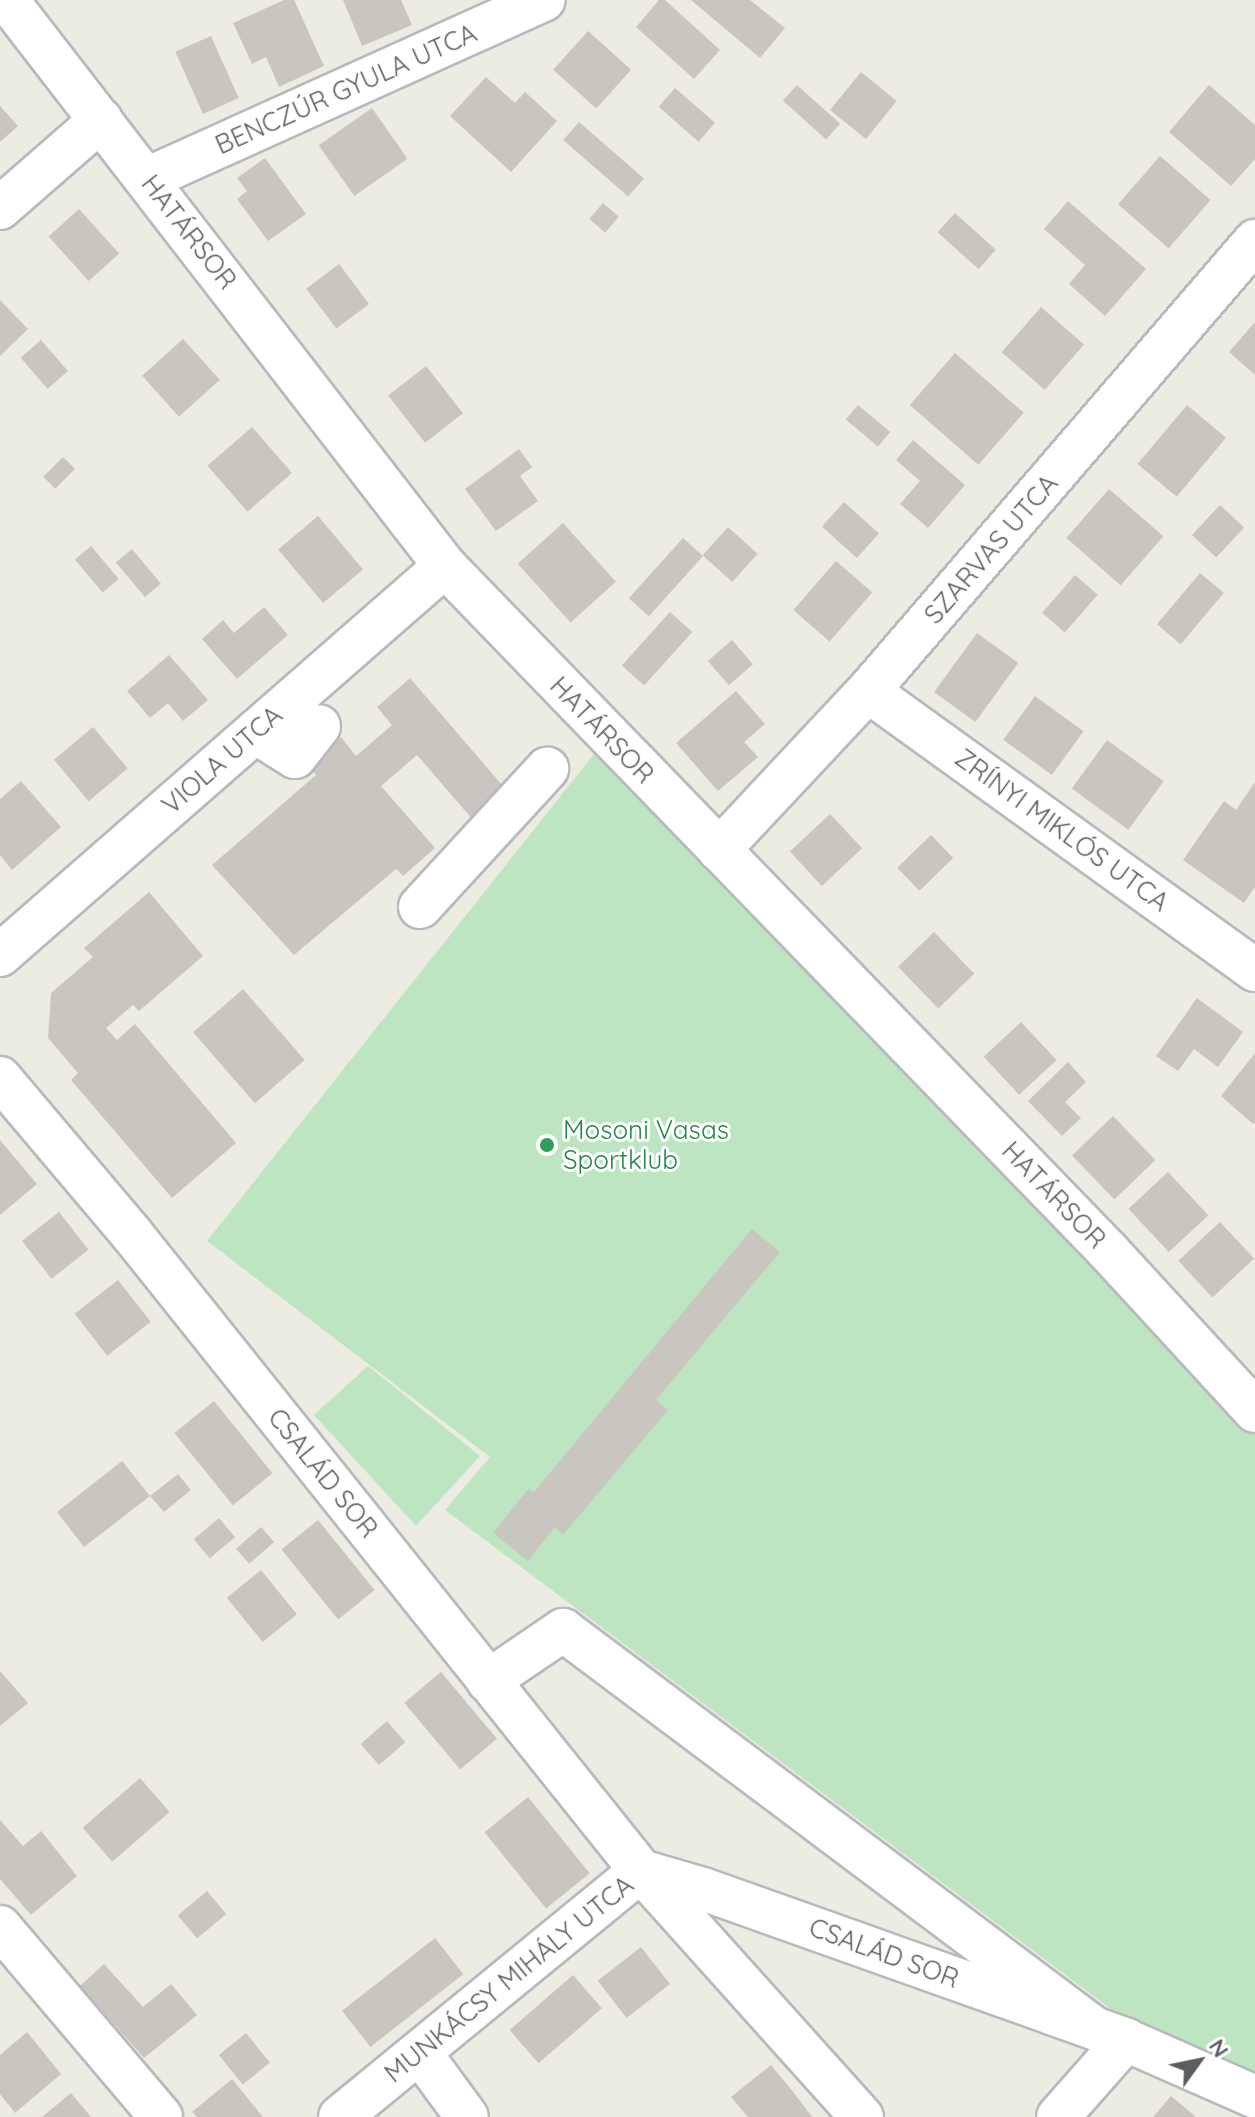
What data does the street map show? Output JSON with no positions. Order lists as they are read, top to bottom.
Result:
{
  "streets": {
    "street": [
      "BENCZÚR GYULA UTCA",
      "HATÁRSOR",
      "SZARVAS UTCA",
      "VIOLA UTCA",
      "ZRÍNYI MIKLÓS UTCA",
      "CSALÁD SOR",
      "MUNKÁCSY MIHÁLY UTCA"
    ]
  },
  "crossings": [
    ["BENCZÚR GYULA UTCA", "HATÁRSOR"],
    ["HATÁRSOR", "SZARVAS UTCA"],
    ["HATÁRSOR", "VIOLA UTCA"],
    ["SZARVAS UTCA", "ZRÍNYI MIKLÓS UTCA"],
    ["CSALÁD SOR", "MUNKÁCSY MIHÁLY UTCA"]
  ],
  "places": ["Mosoni Vasas Sportklub"],
  "north": "top right"
}
